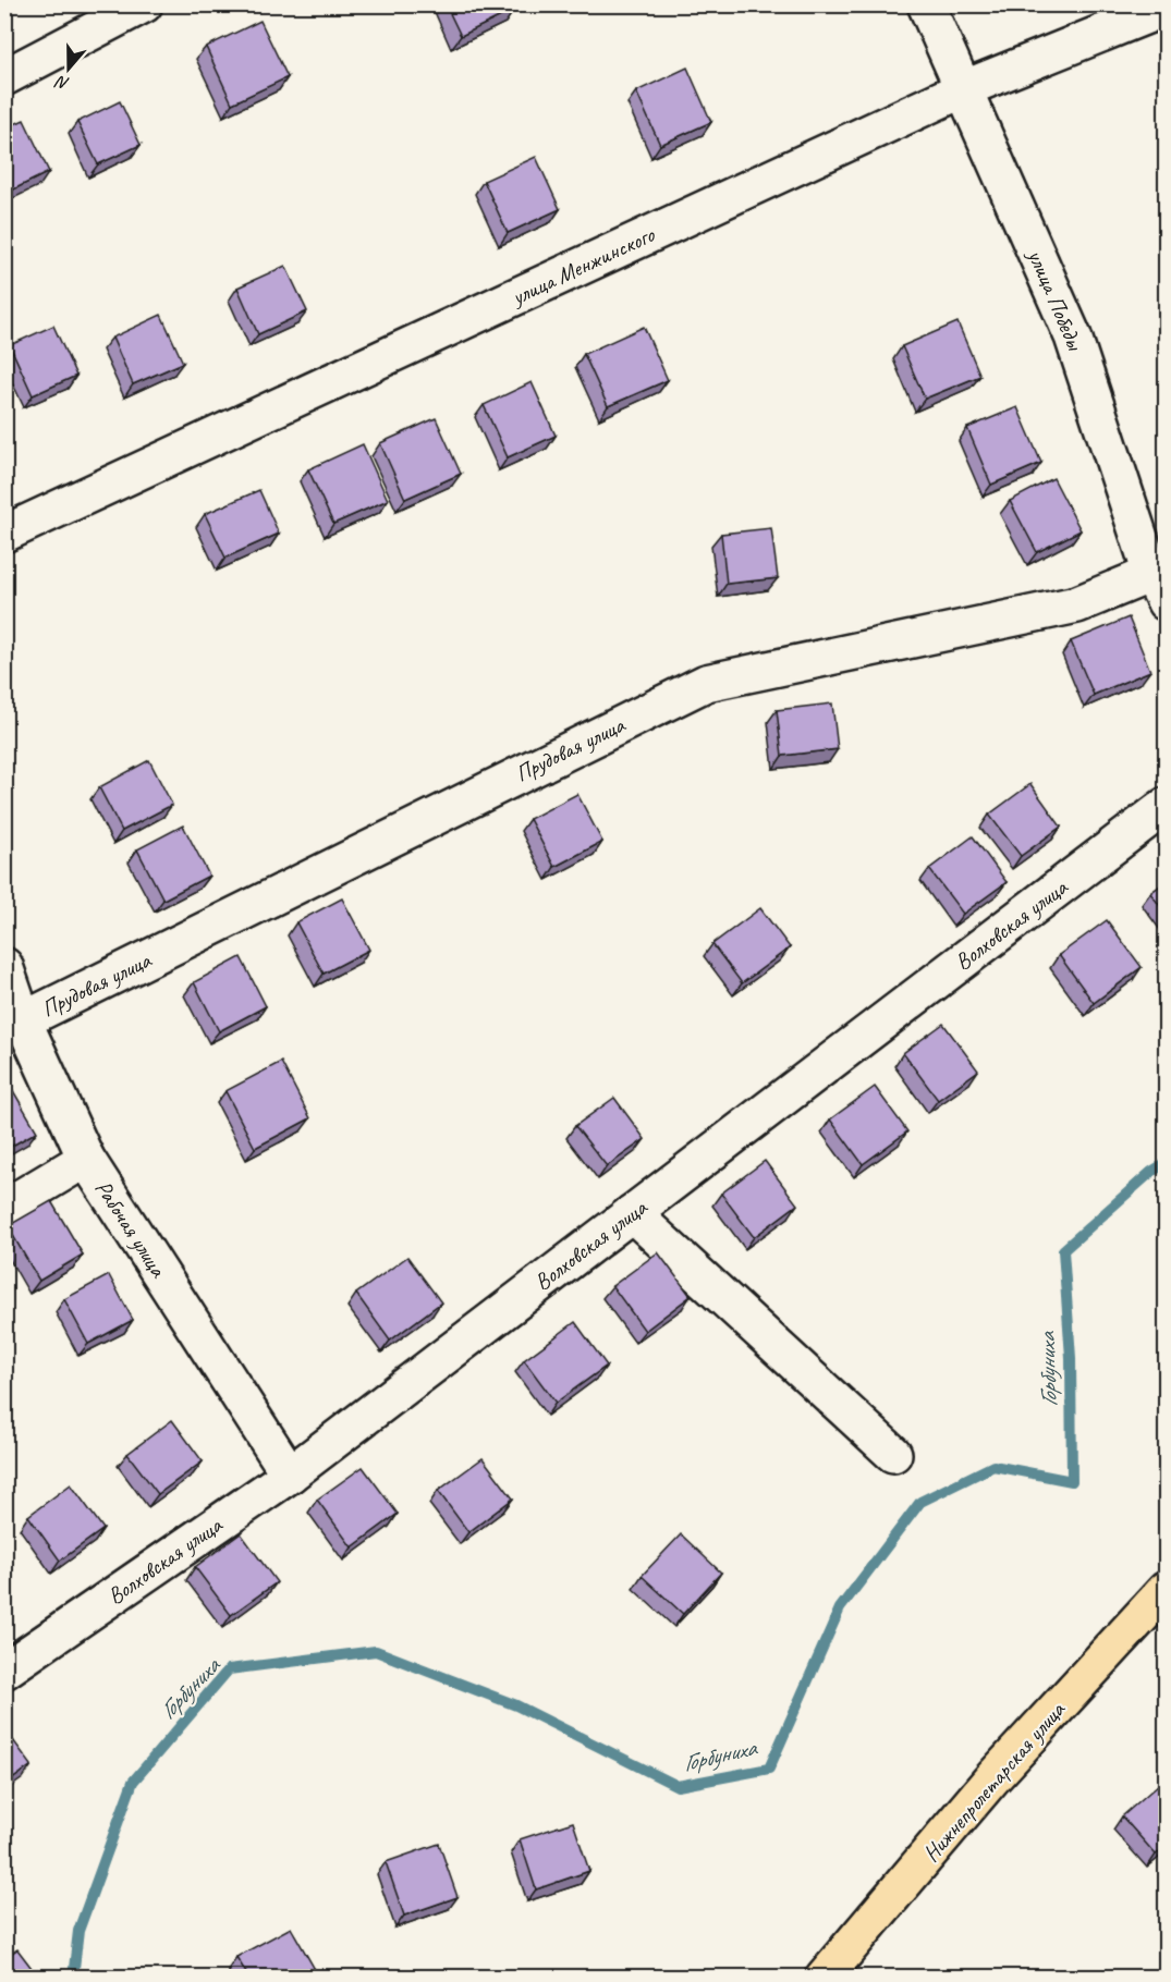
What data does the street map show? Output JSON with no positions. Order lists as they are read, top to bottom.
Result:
{
  "streets": {
    "main road": ["Нижнепролетарская улица"],
    "street": [
      "улица Менжинского",
      "улица Победы",
      "Прудовая улица",
      "Волховская улица",
      "Рабочая улица"
    ]
  },
  "crossings": [
    ["улица Менжинского", "улица Победы"],
    ["улица Победы", "Прудовая улица"],
    ["Прудовая улица", "Рабочая улица"],
    ["Волховская улица", "Рабочая улица"]
  ],
  "water": ["Горбуниха"],
  "north": "bottom"
}
